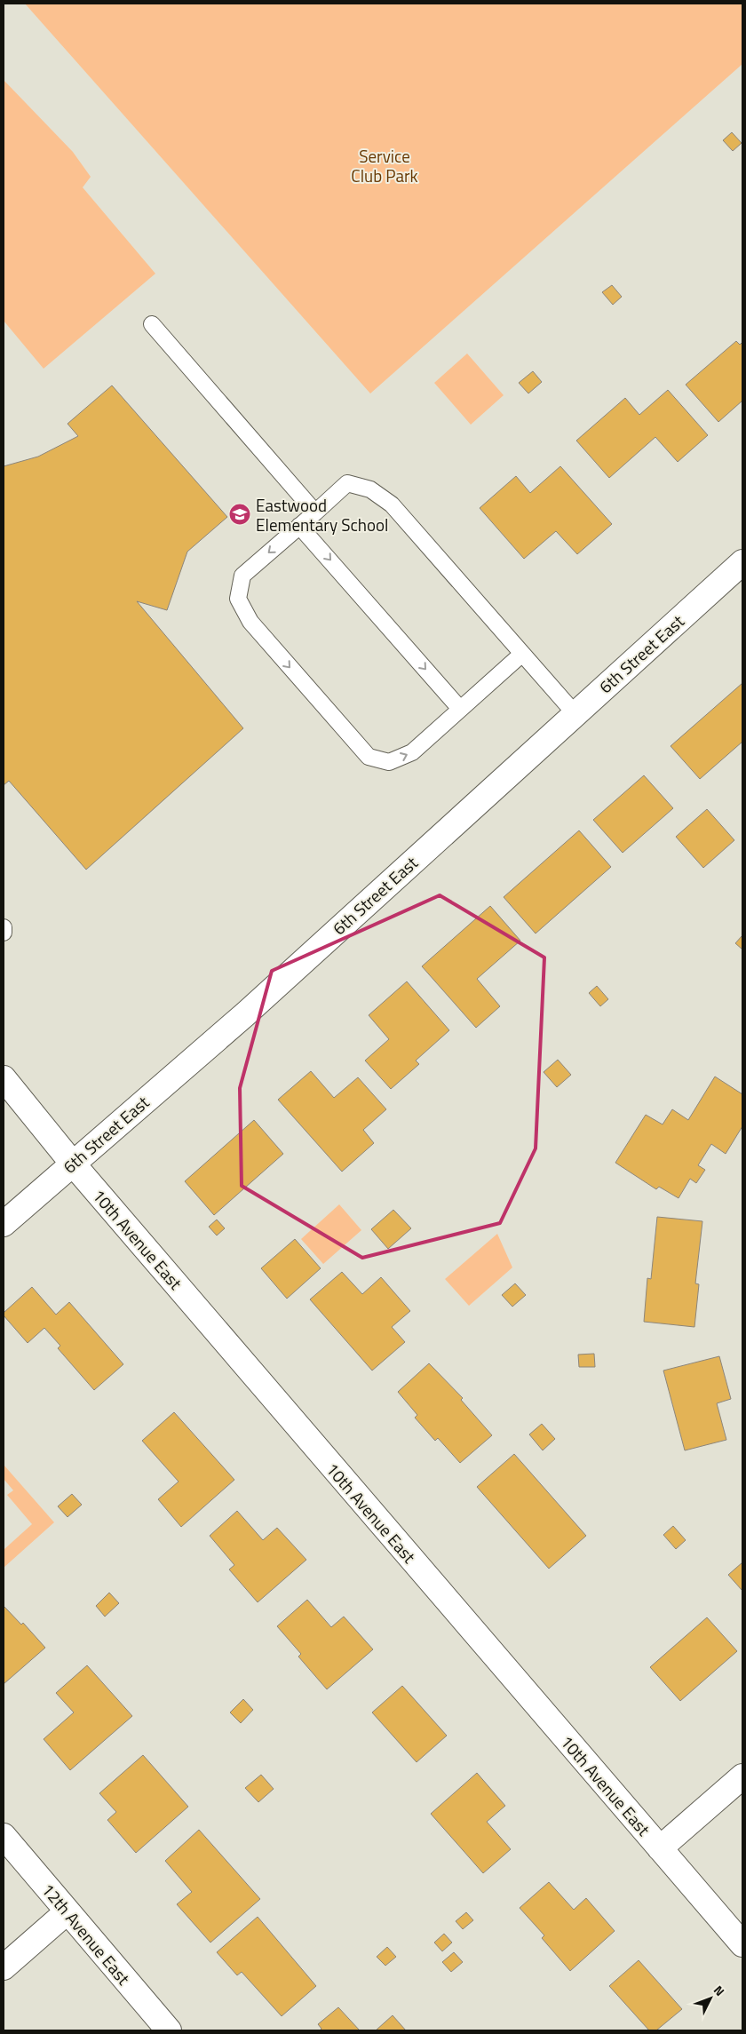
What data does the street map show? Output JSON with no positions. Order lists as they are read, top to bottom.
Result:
{
  "streets": {
    "street": ["6th Street East", "10th Avenue East", "12th Avenue East"]
  },
  "crossings": [
    ["6th Street East", "10th Avenue East"]
  ],
  "parks": ["Service Club Park"],
  "places": {
    "school or university": ["Eastwood Elementary School"]
  },
  "north": "top right"
}
